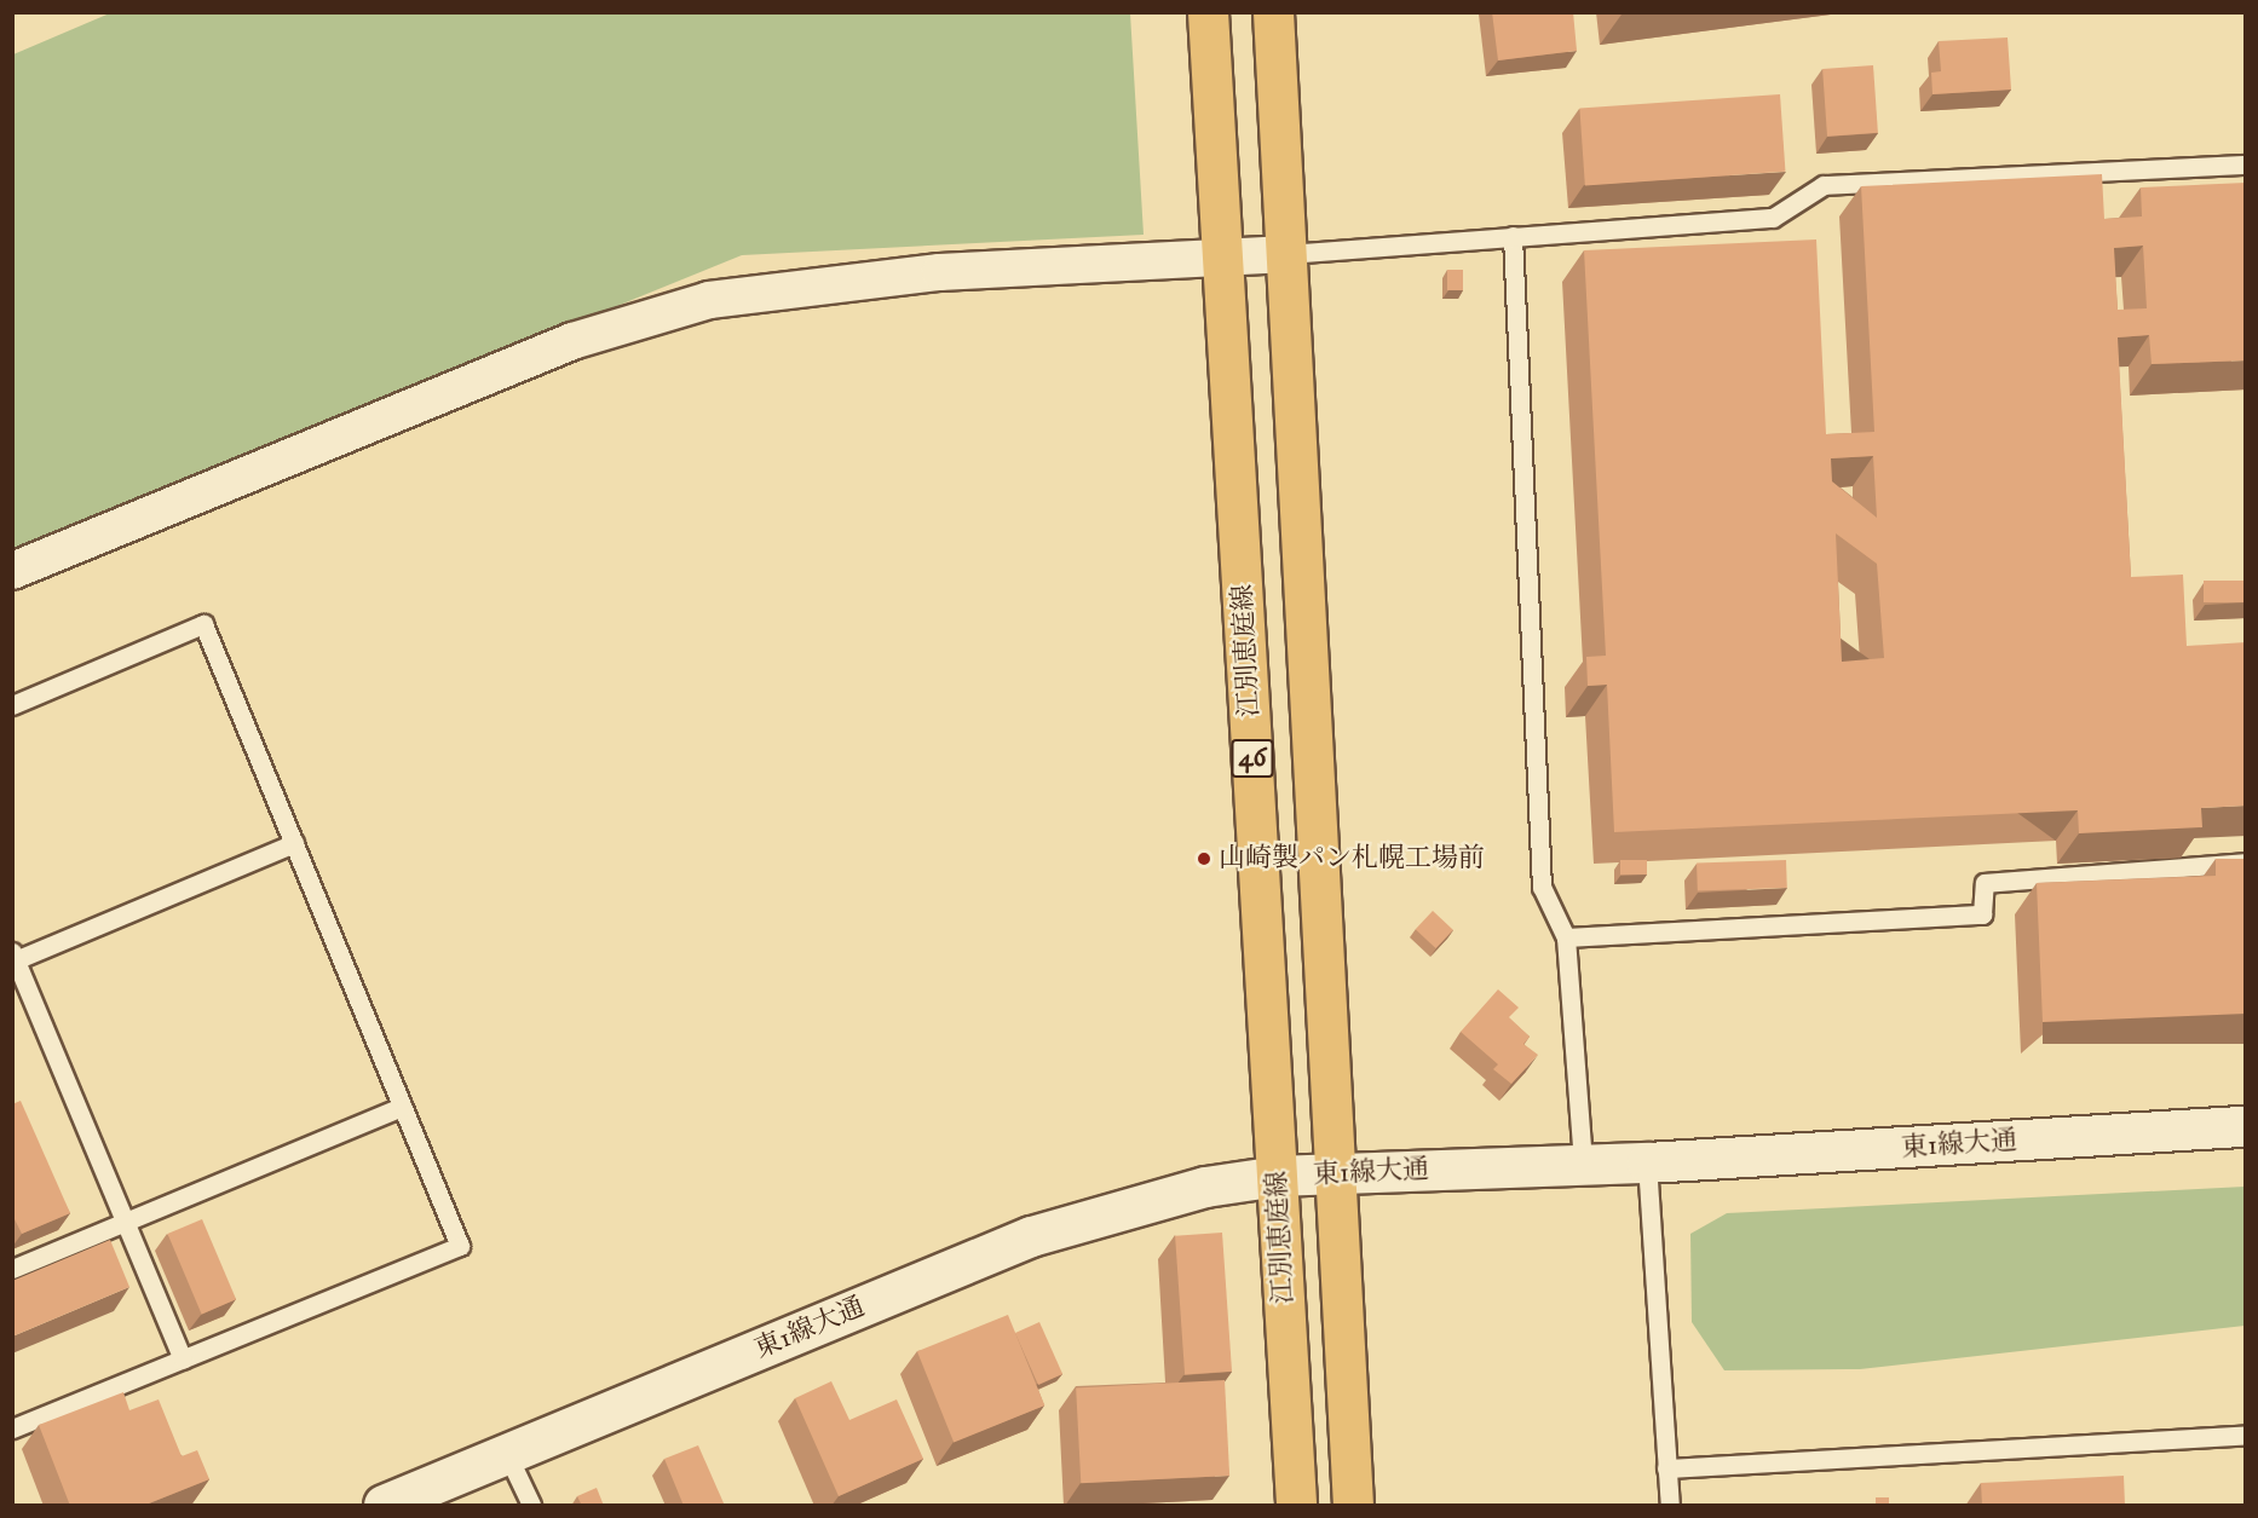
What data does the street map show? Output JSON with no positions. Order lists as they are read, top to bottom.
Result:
{
  "streets": {
    "main road": ["江別恵庭線", "46"],
    "street": ["東1線大通"]
  },
  "crossings": [
    ["江別恵庭線", "東1線大通"]
  ],
  "places": ["山崎製パン札幌工場前"]
}
